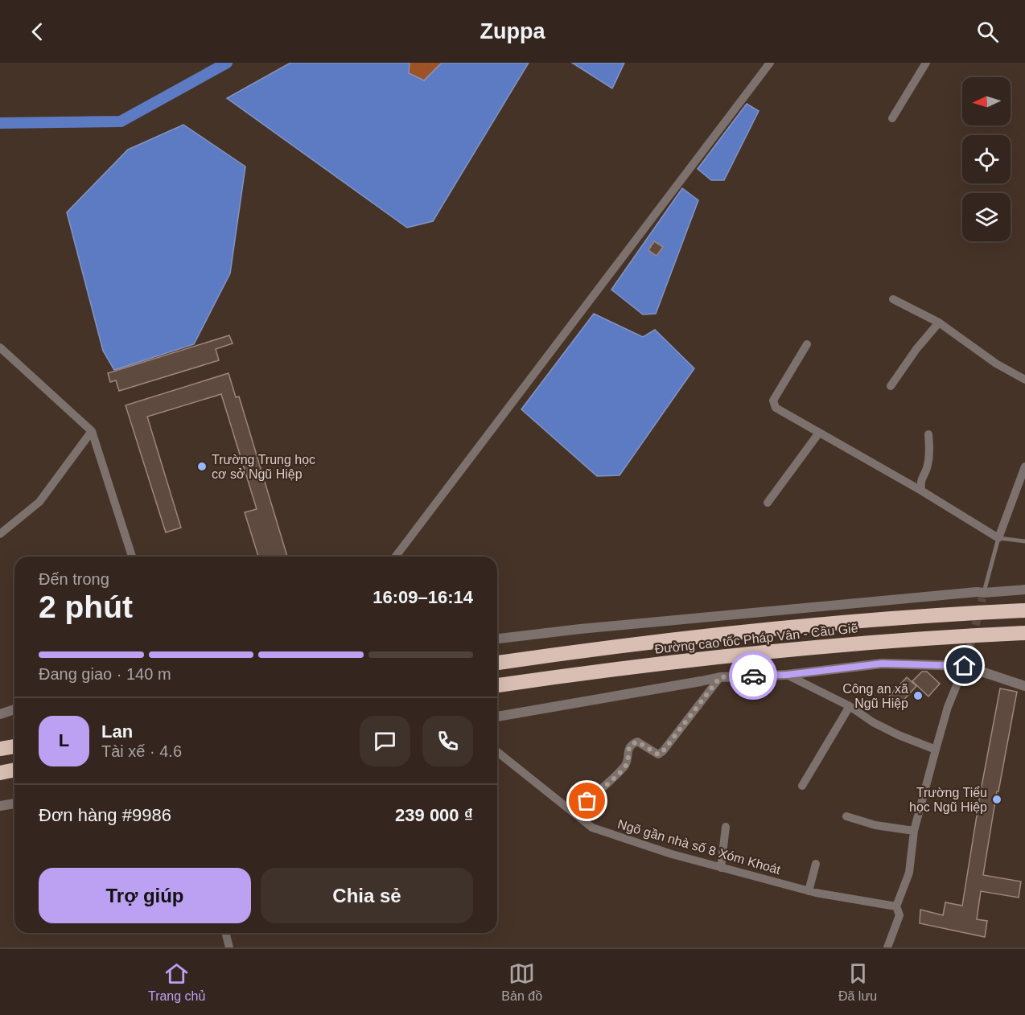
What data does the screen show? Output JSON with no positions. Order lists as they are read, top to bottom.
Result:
{
  "streets": {
    "highway": ["Đường cao tốc Pháp Vân - Cầu Giẽ"],
    "street": ["Ngõ gần nhà số 8 Xóm Khoát"]
  },
  "places": ["Trường Trung học cơ sở Ngũ Hiệp", "Công an xã Ngũ Hiệp", "Trường Tiểu học Ngũ Hiệp"],
  "north": "left",
  "page": {
    "header": "Zuppa",
    "heading": ["2 phút", "Đến trong", "16:09–16:14"],
    "panel": [
      "Lan",
      "Tài xế · 4.6",
      "Đơn hàng #9986",
      "239 000 ₫"
    ],
    "bar": "Đang giao · 140 m",
    "round": "L",
    "buttons": ["Trợ giúp", "Chia sẻ"],
    "tabs": ["Trang chủ", "Bản đồ", "Đã lưu"]
  }
}
